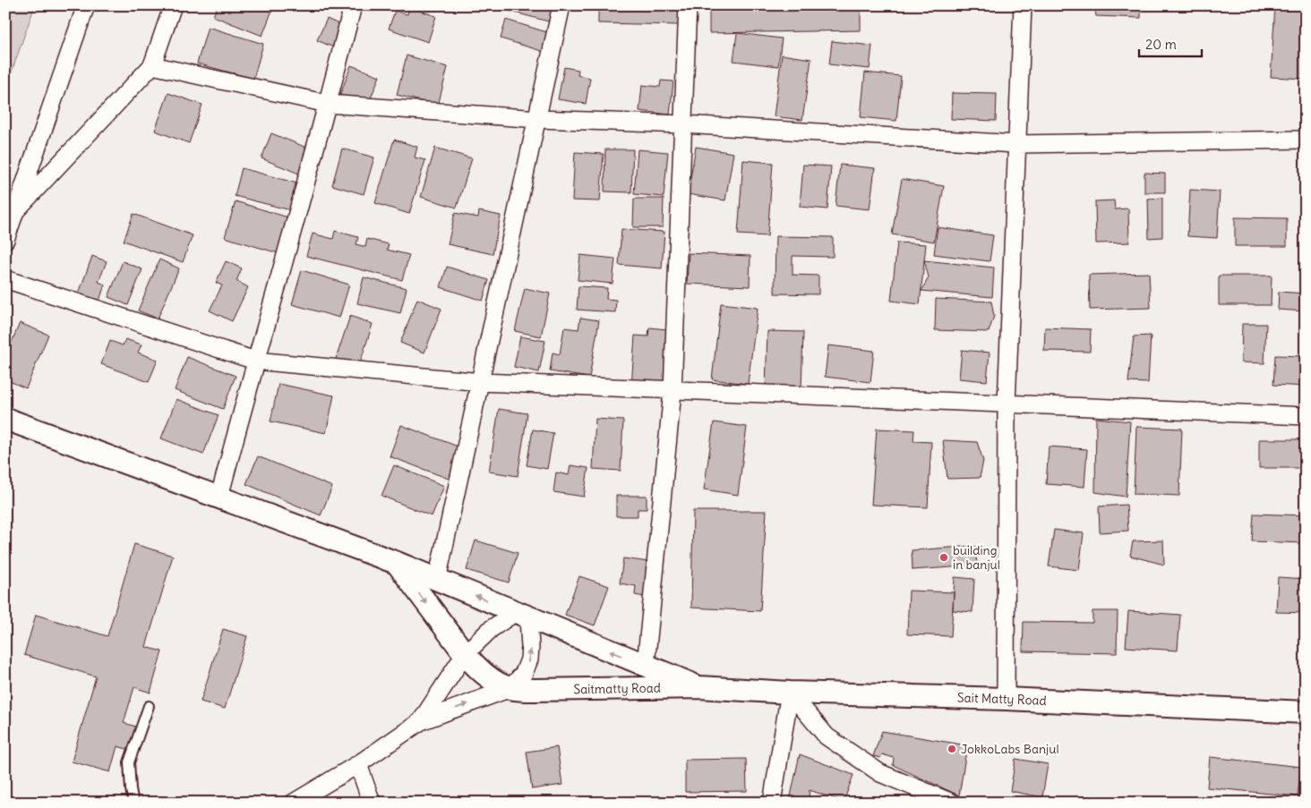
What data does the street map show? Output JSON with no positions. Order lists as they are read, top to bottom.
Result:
{
  "streets": {
    "street": ["Saitmatty Road", "Sait Matty Road"]
  },
  "crossings": [
    ["Saitmatty Road", "Sait Matty Road"]
  ],
  "places": ["building in banjul", "JokkoLabs Banjul"],
  "scale_bar": "20 m"
}
